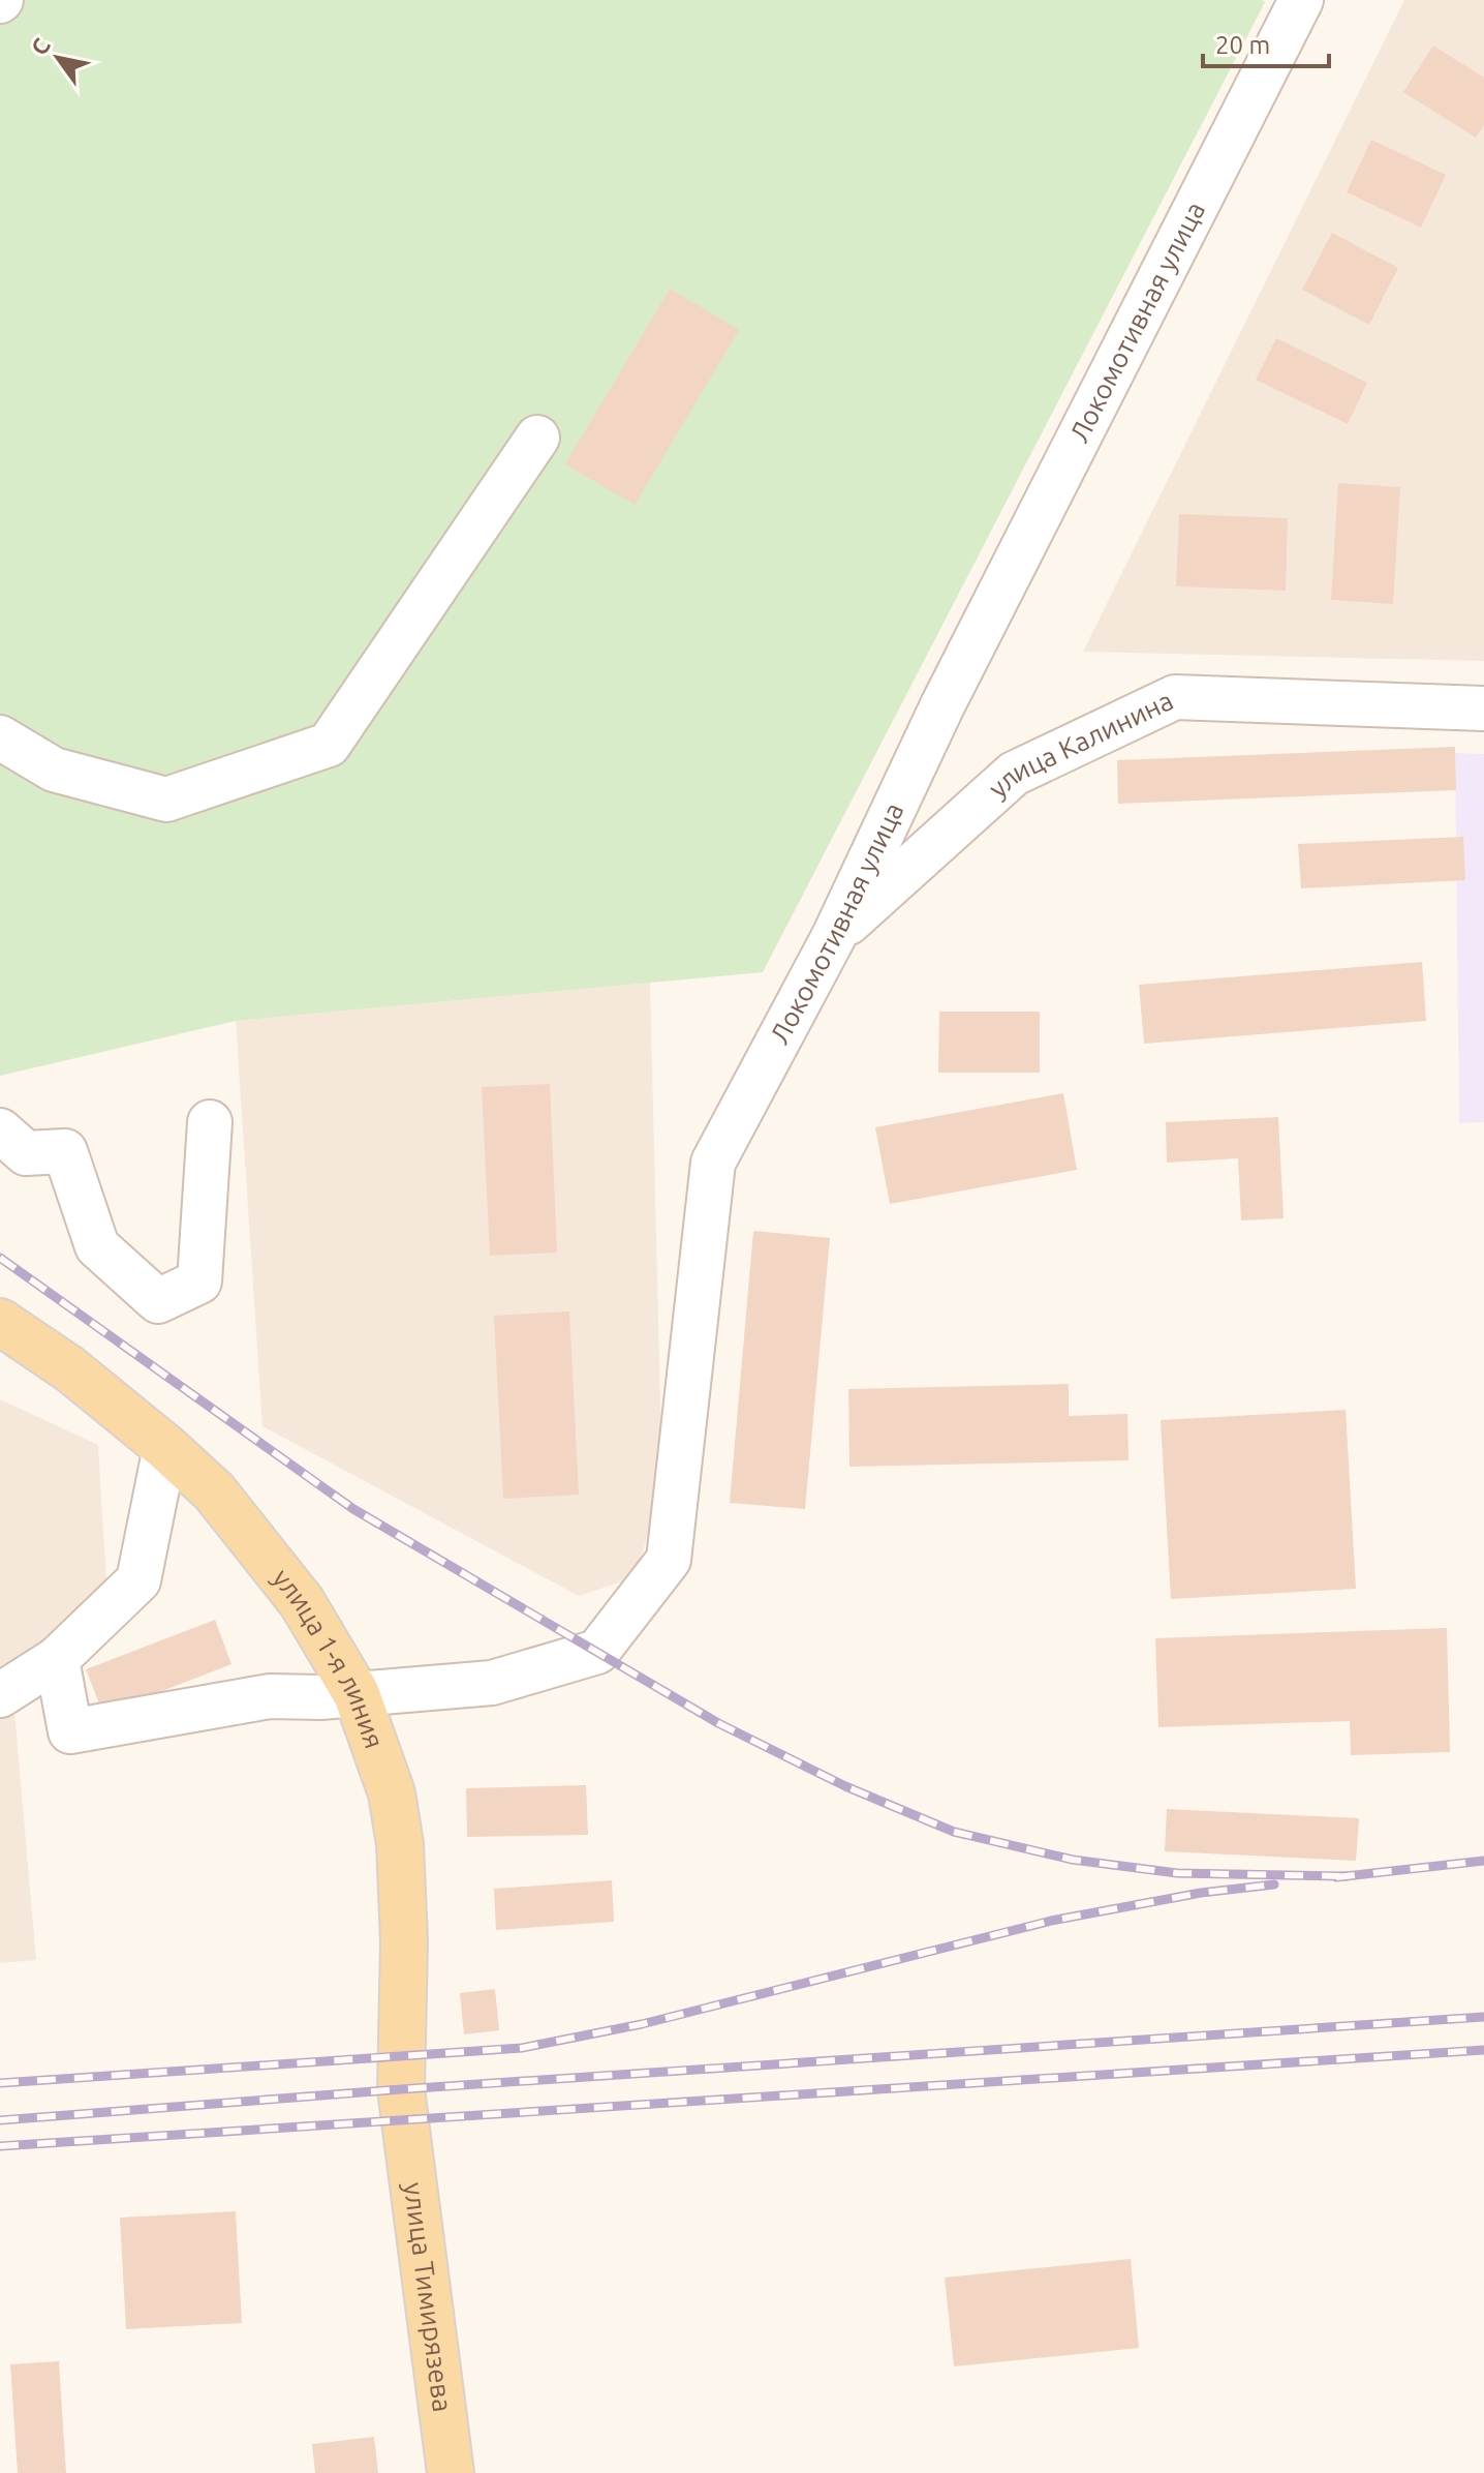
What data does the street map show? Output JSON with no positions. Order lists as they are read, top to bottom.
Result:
{
  "streets": {
    "main road": ["улица 1-я линия", "улица Тимирязева"],
    "street": ["Локомотивная улица", "улица Калинина"]
  },
  "crossings": [
    ["Локомотивная улица", "улица Калинина"],
    ["Локомотивная улица", "улица 1-я линия"],
    ["улица 1-я линия", "улица Тимирязева"]
  ],
  "scale_bar": "20 m",
  "north": "top left"
}
